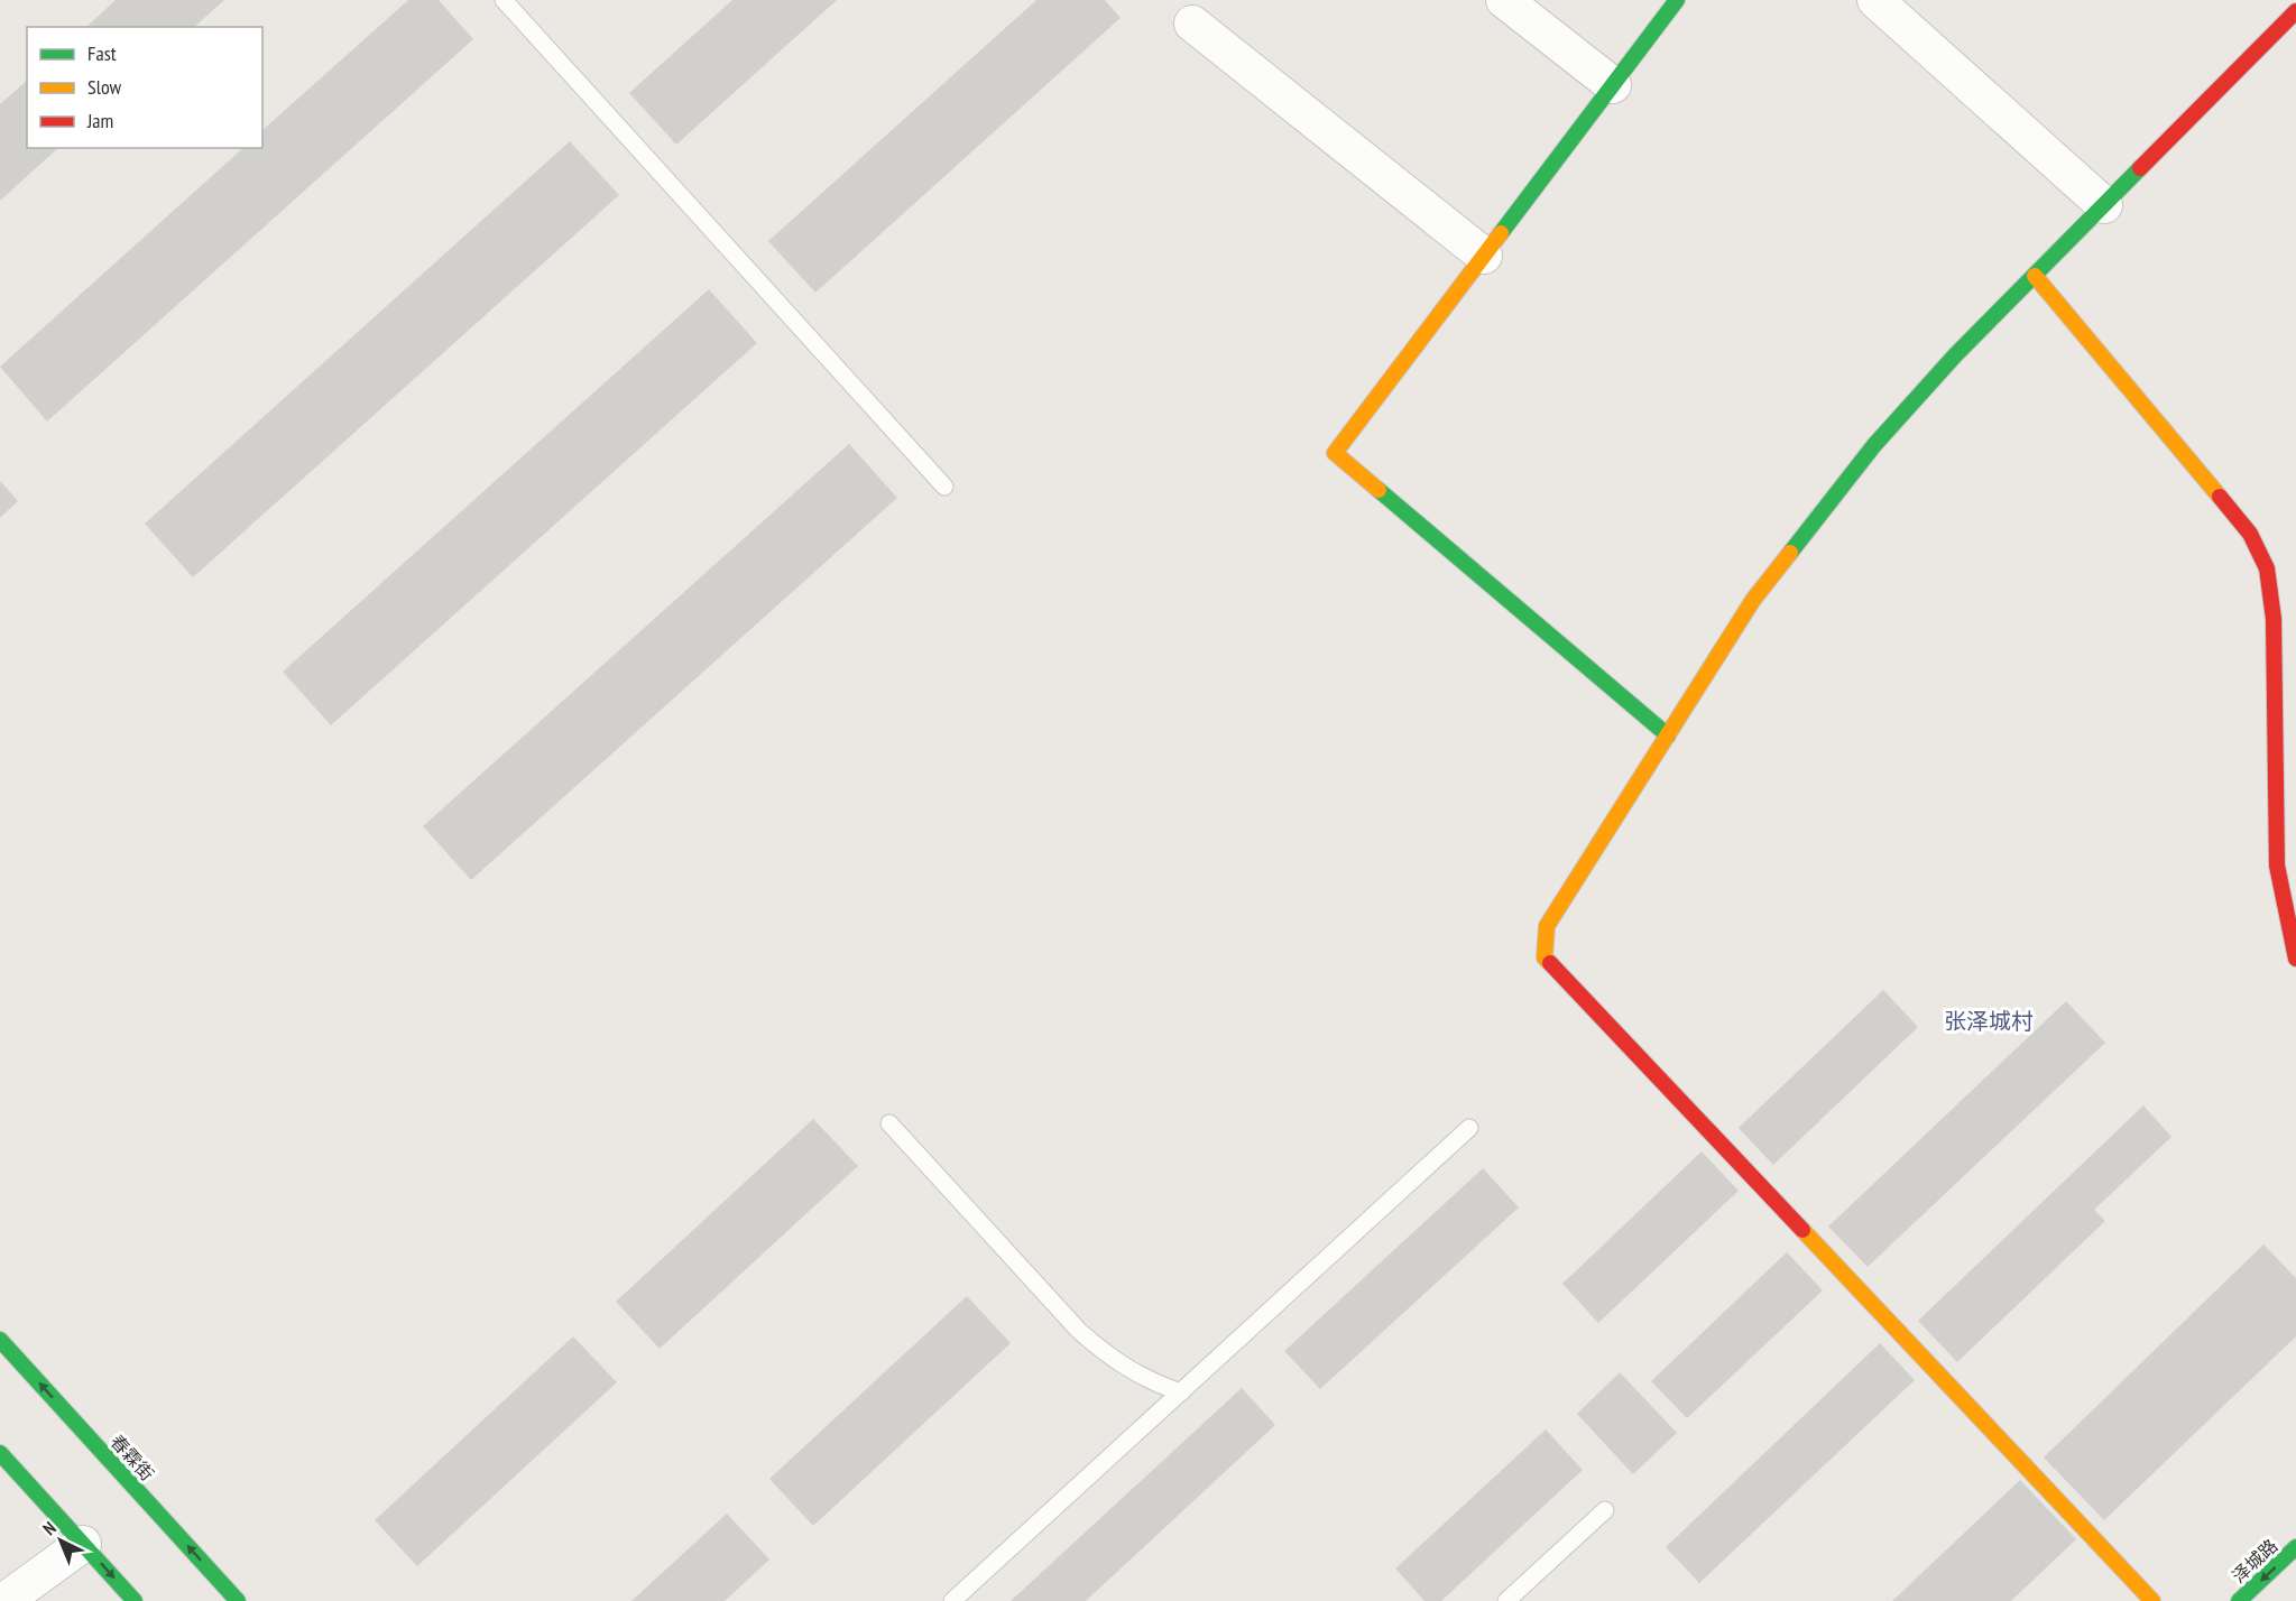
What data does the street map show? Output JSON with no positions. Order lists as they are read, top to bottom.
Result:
{
  "streets": {
    "street": ["春霖街", "泽城路"]
  },
  "one_way": ["泽城路"],
  "districts": ["张泽城村"],
  "legend": ["Fast", "Slow", "Jam"],
  "north": "top left"
}
